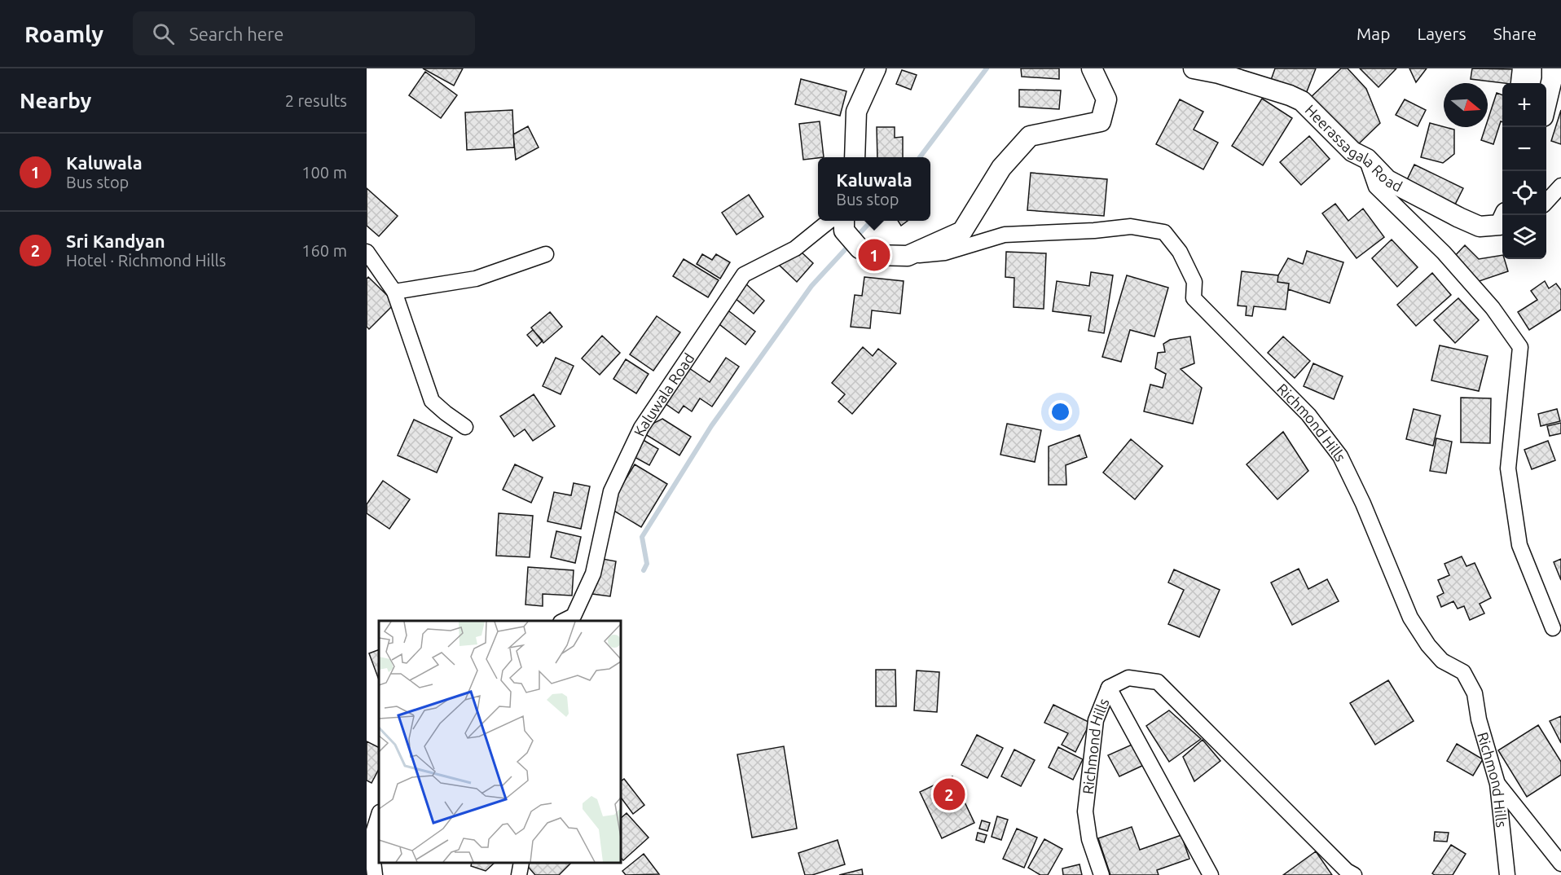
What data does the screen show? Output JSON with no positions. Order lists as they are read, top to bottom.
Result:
{
  "streets": {
    "street": ["Heerassagala Road", "Kaluwala Road", "Richmond Hills"]
  },
  "north": "right",
  "page": {
    "header": "Roamly",
    "search": "Search here",
    "nav": ["Map", "Layers", "Share"],
    "heading": ["Nearby", "2 results"],
    "map_buttons": ["+", "−"],
    "list": [
      {
        "mark": "1",
        "name": "Kaluwala",
        "note": "Bus stop",
        "value": "100 m"
      },
      {
        "mark": "2",
        "name": "Sri Kandyan",
        "note": "Hotel · Richmond Hills",
        "value": "160 m"
      }
    ],
    "popup": ["Kaluwala", "Bus stop"],
    "pins": ["1", "2"]
  }
}
